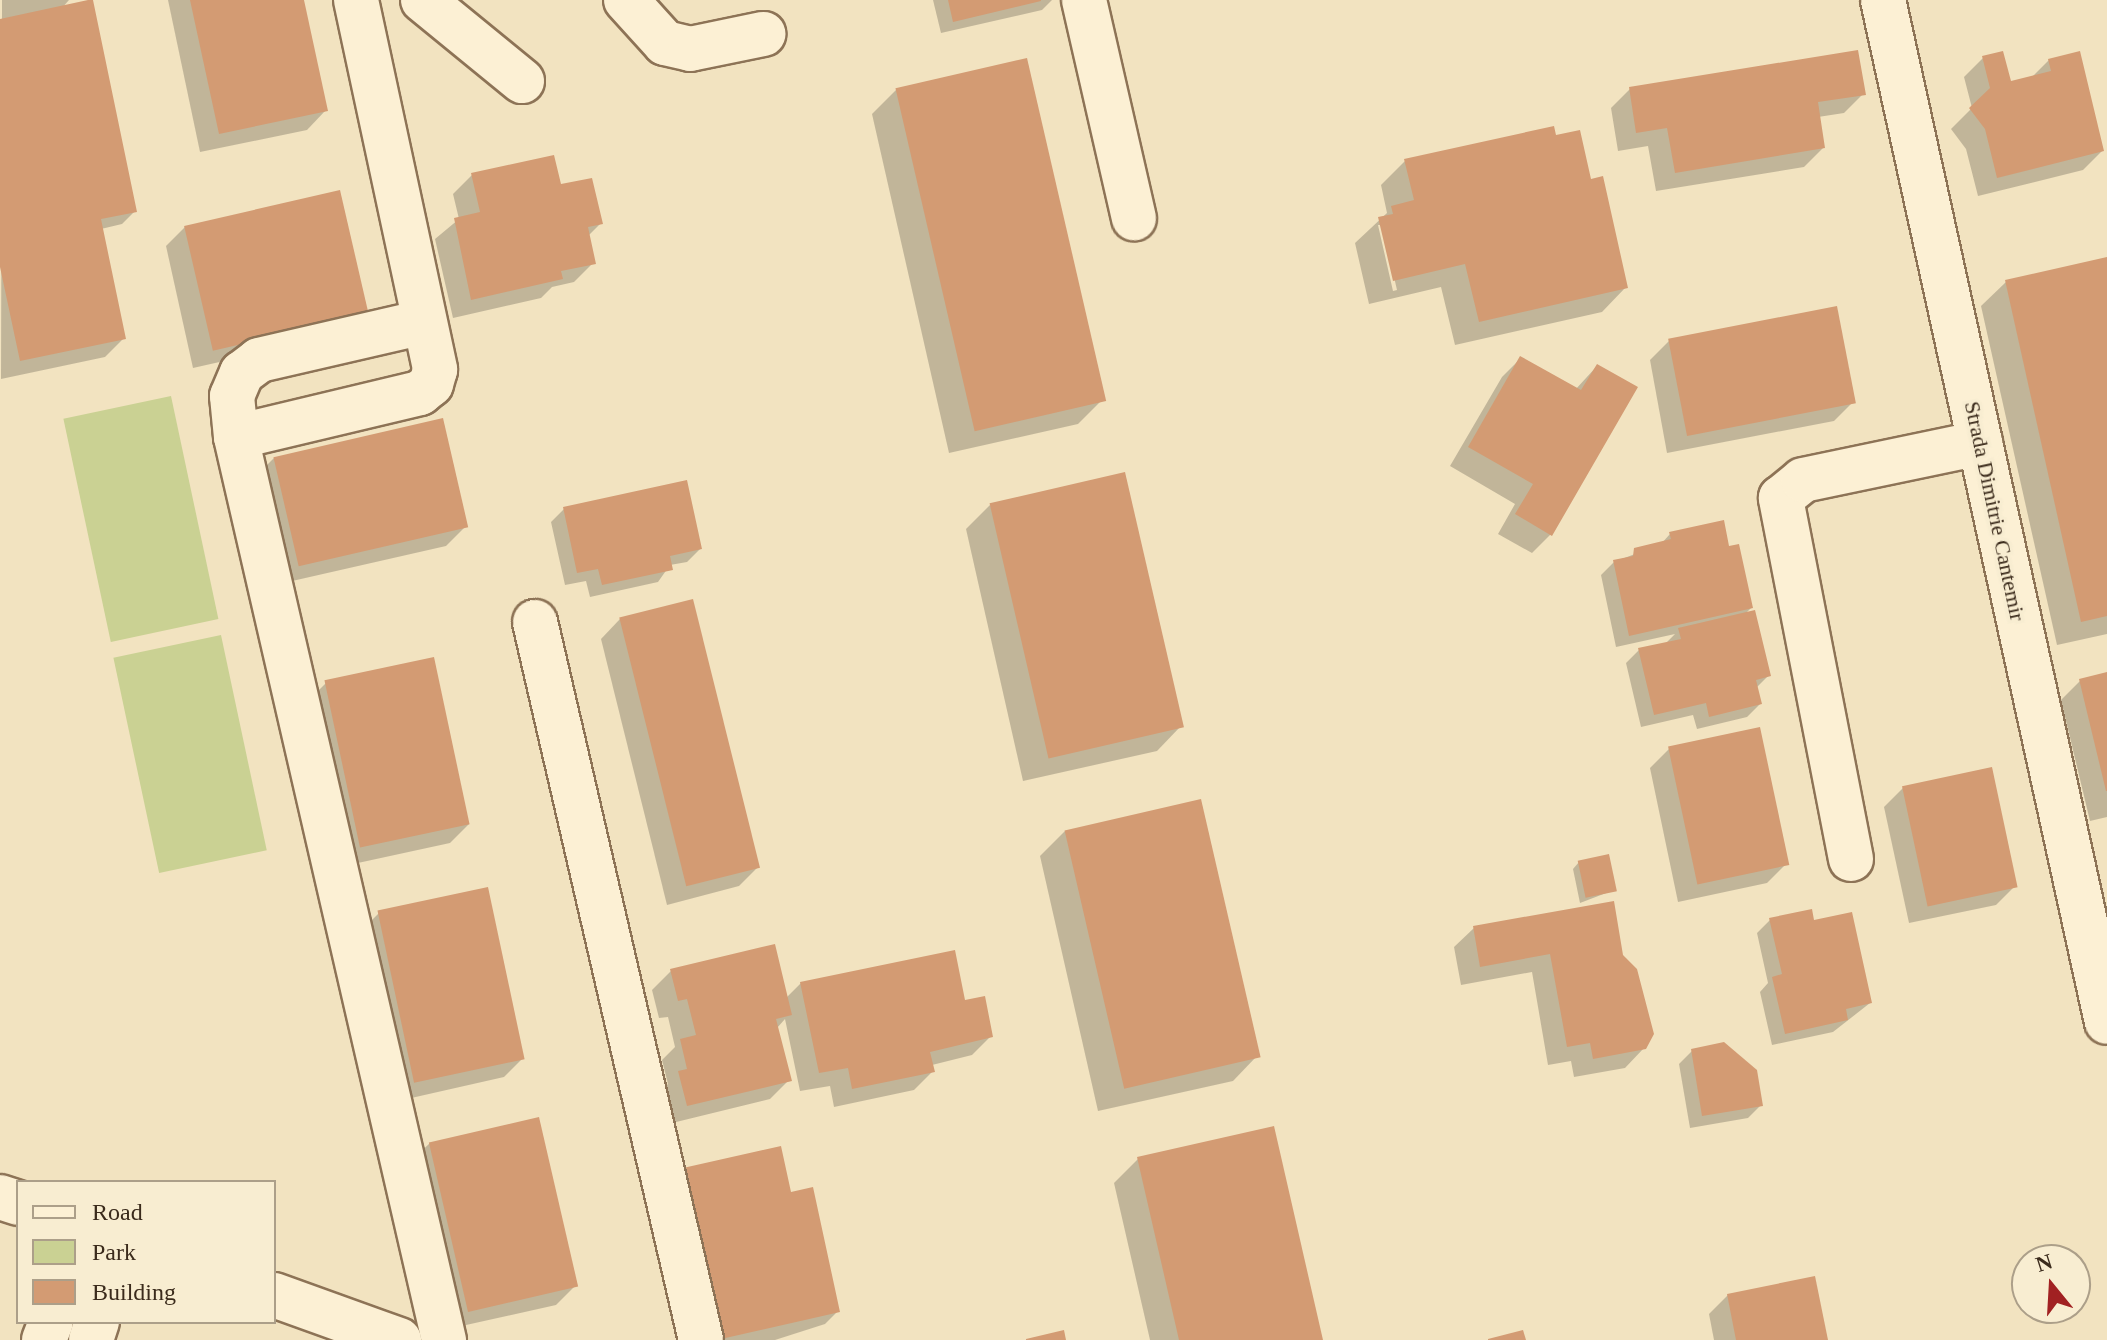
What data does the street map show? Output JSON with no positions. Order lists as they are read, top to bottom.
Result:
{
  "streets": {
    "street": ["Strada Dimitrie Cantemir"]
  },
  "legend": ["Road", "Park", "Building"],
  "north": "top"
}
